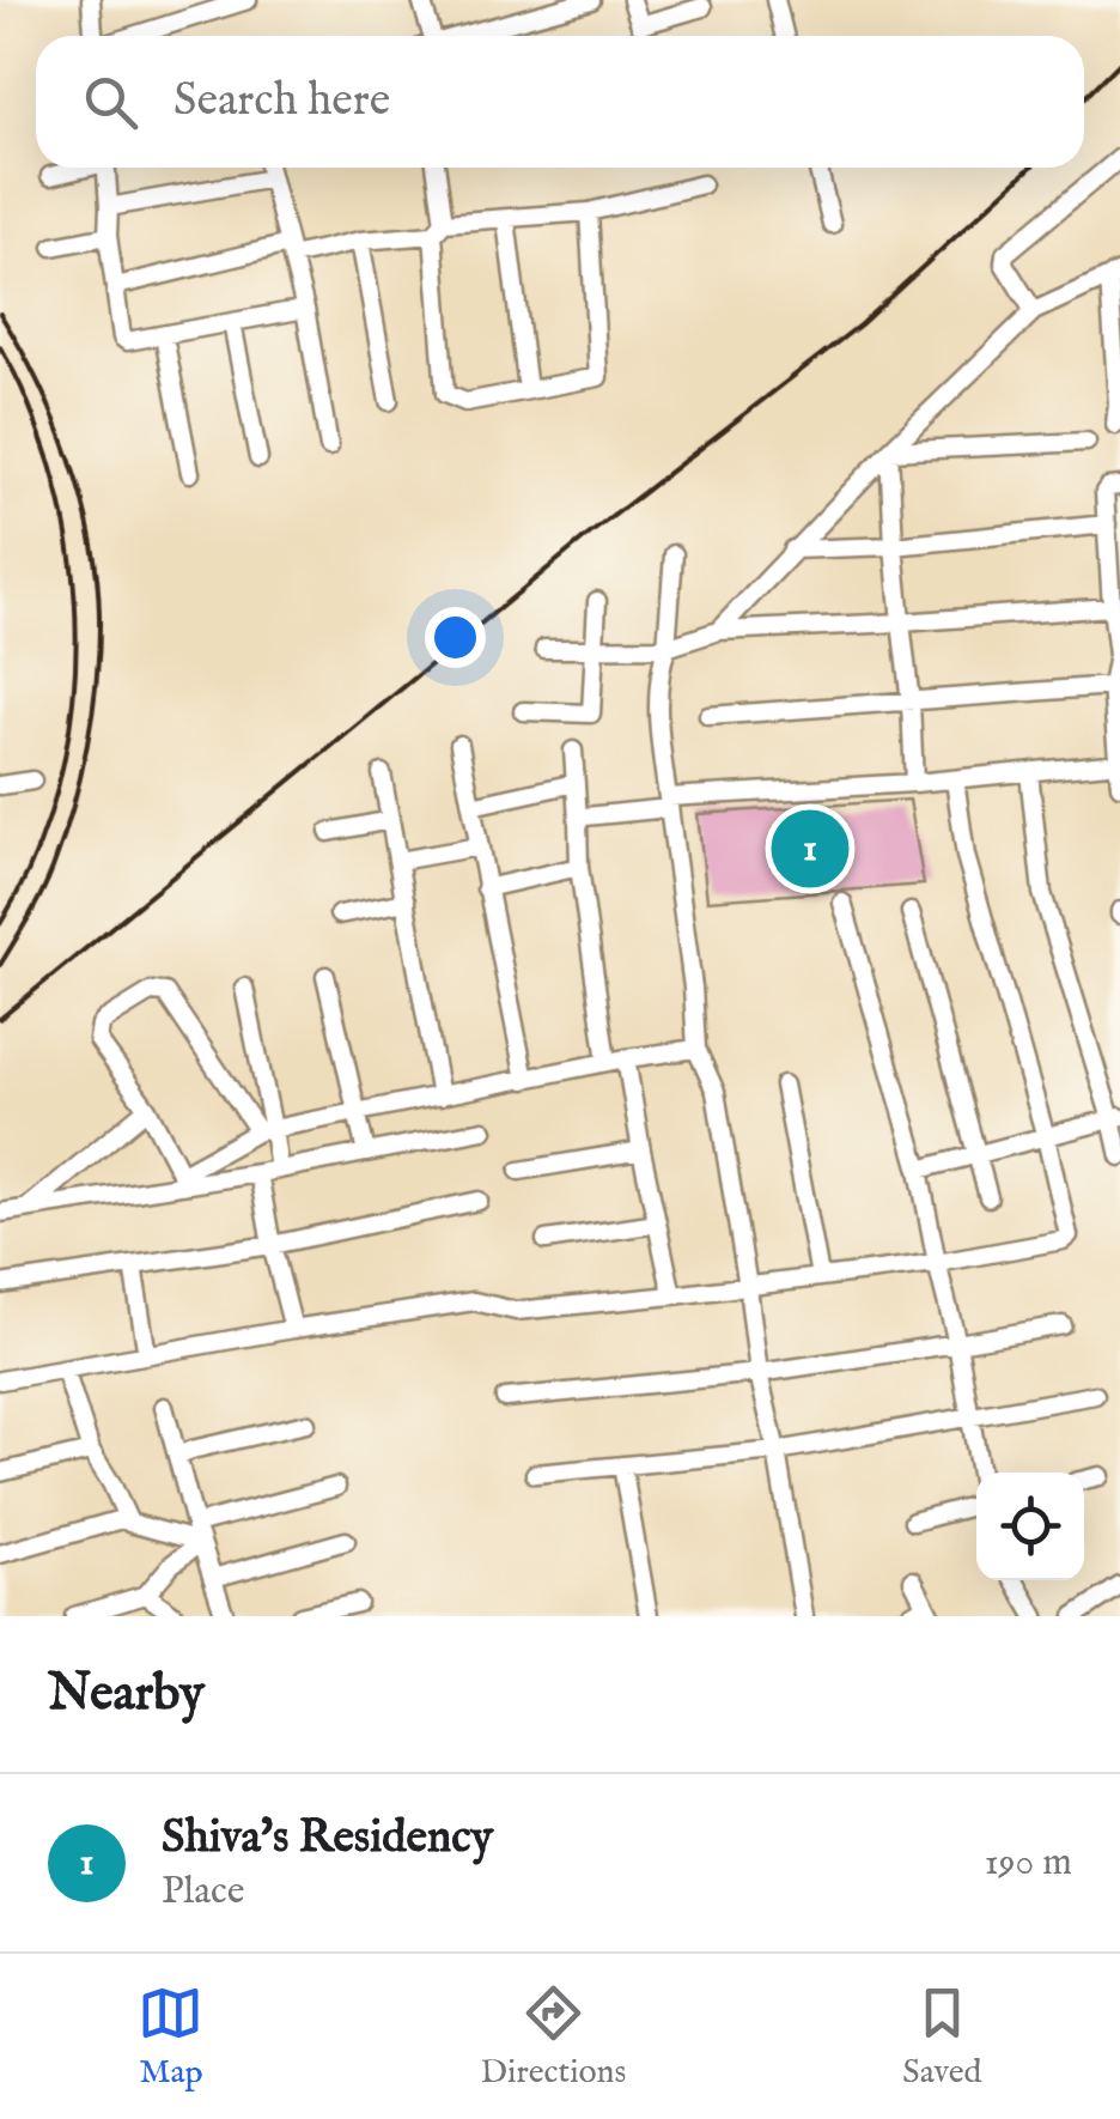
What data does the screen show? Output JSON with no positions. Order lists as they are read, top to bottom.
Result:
{
  "page": {
    "search": "Search here",
    "pins": "1",
    "heading": "Nearby",
    "list": [
      {
        "mark": "1",
        "name": "Shiva's Residency",
        "note": "Place",
        "value": "190 m"
      }
    ],
    "nav": ["Map", "Directions", "Saved"]
  }
}
